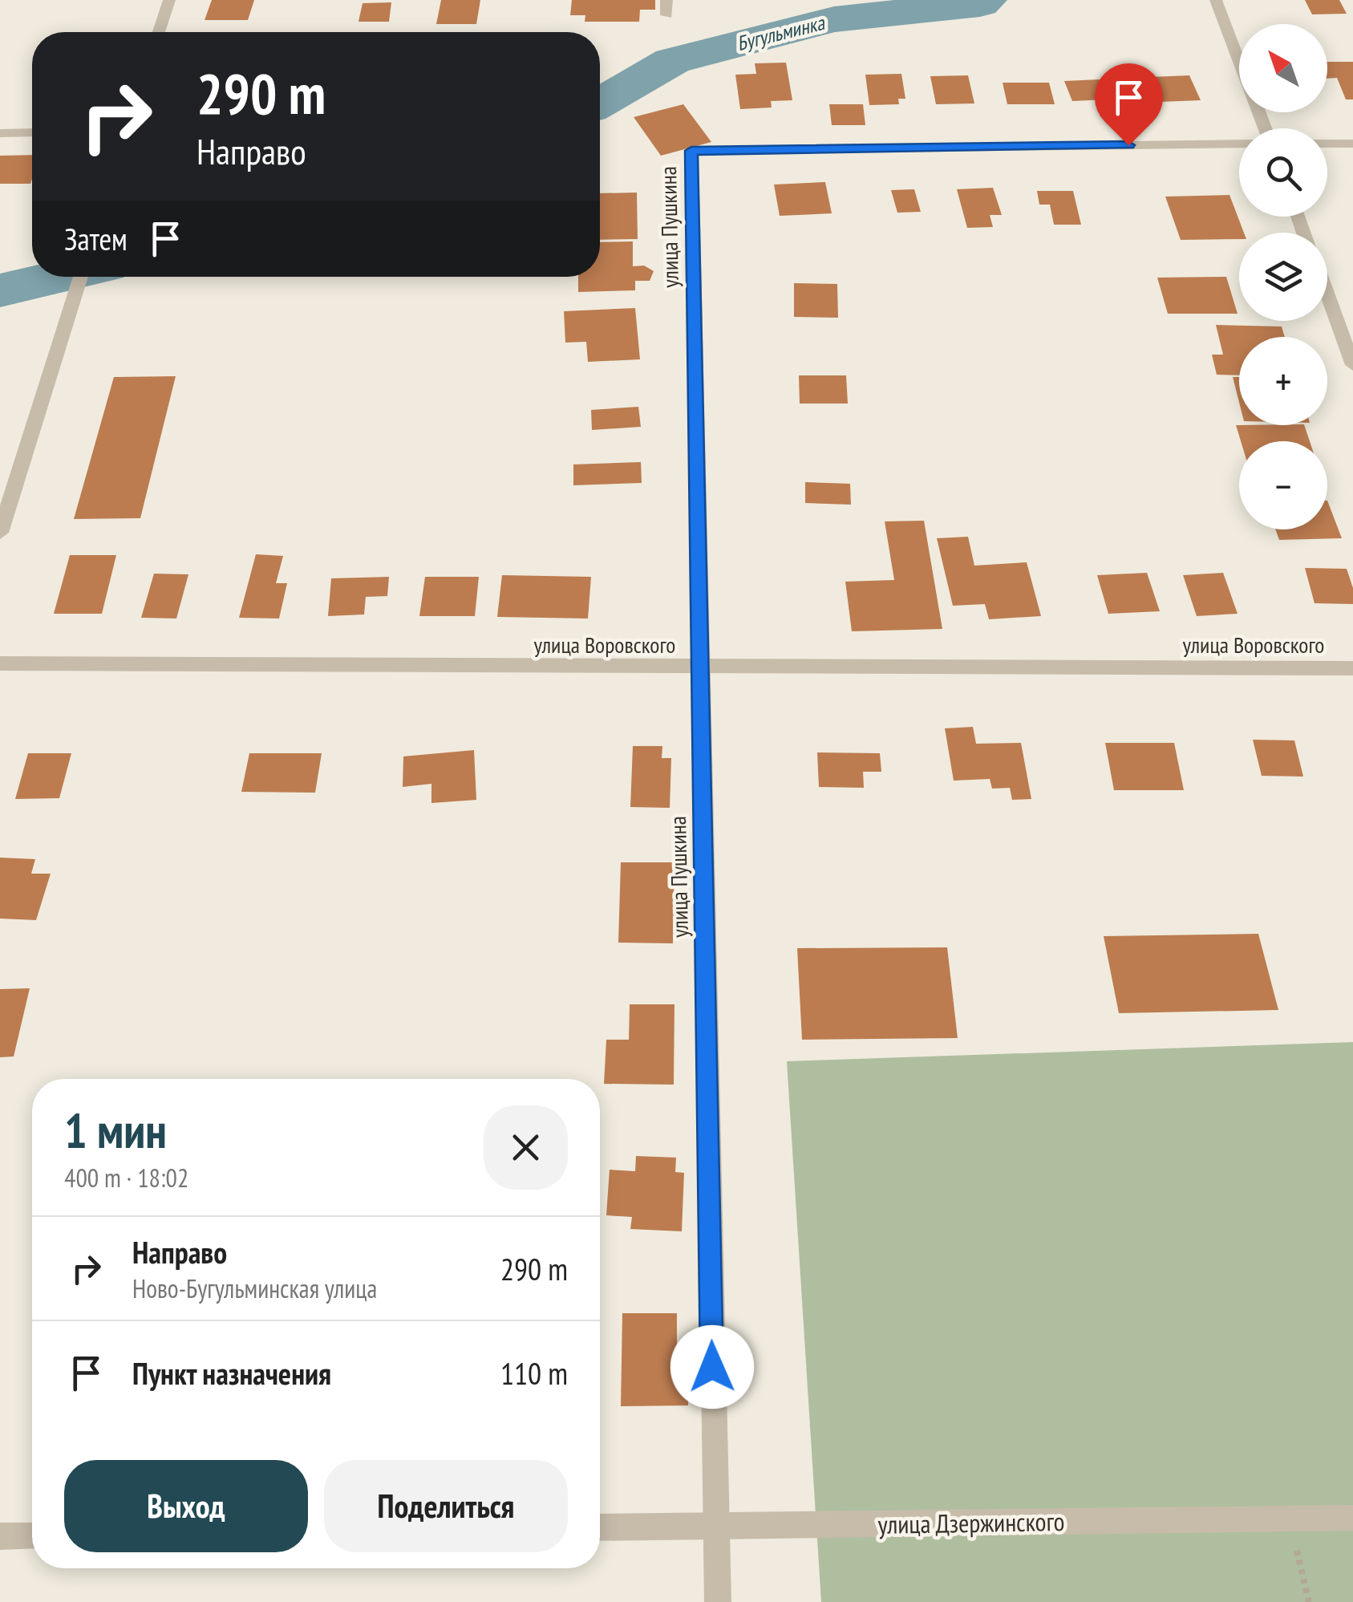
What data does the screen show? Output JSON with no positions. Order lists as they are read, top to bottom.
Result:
{
  "streets": {
    "street": ["улица Пушкина", "улица Воровского", "улица Дзержинского"]
  },
  "crossings": [
    ["улица Пушкина", "улица Воровского"],
    ["улица Пушкина", "улица Дзержинского"]
  ],
  "water": ["Бугульминка"],
  "north": "top left",
  "page": {
    "map_buttons": ["+", "−"],
    "turn": ["290 m", "Направо"],
    "then": "Затем",
    "heading": ["1 мин", "400 m · 18:02"],
    "list": [
      {
        "name": "Направо",
        "note": "Ново-Бугульминская улица",
        "value": "290 m"
      },
      {
        "name": "Пункт назначения",
        "value": "110 m"
      }
    ],
    "buttons": ["Выход", "Поделиться"]
  }
}
